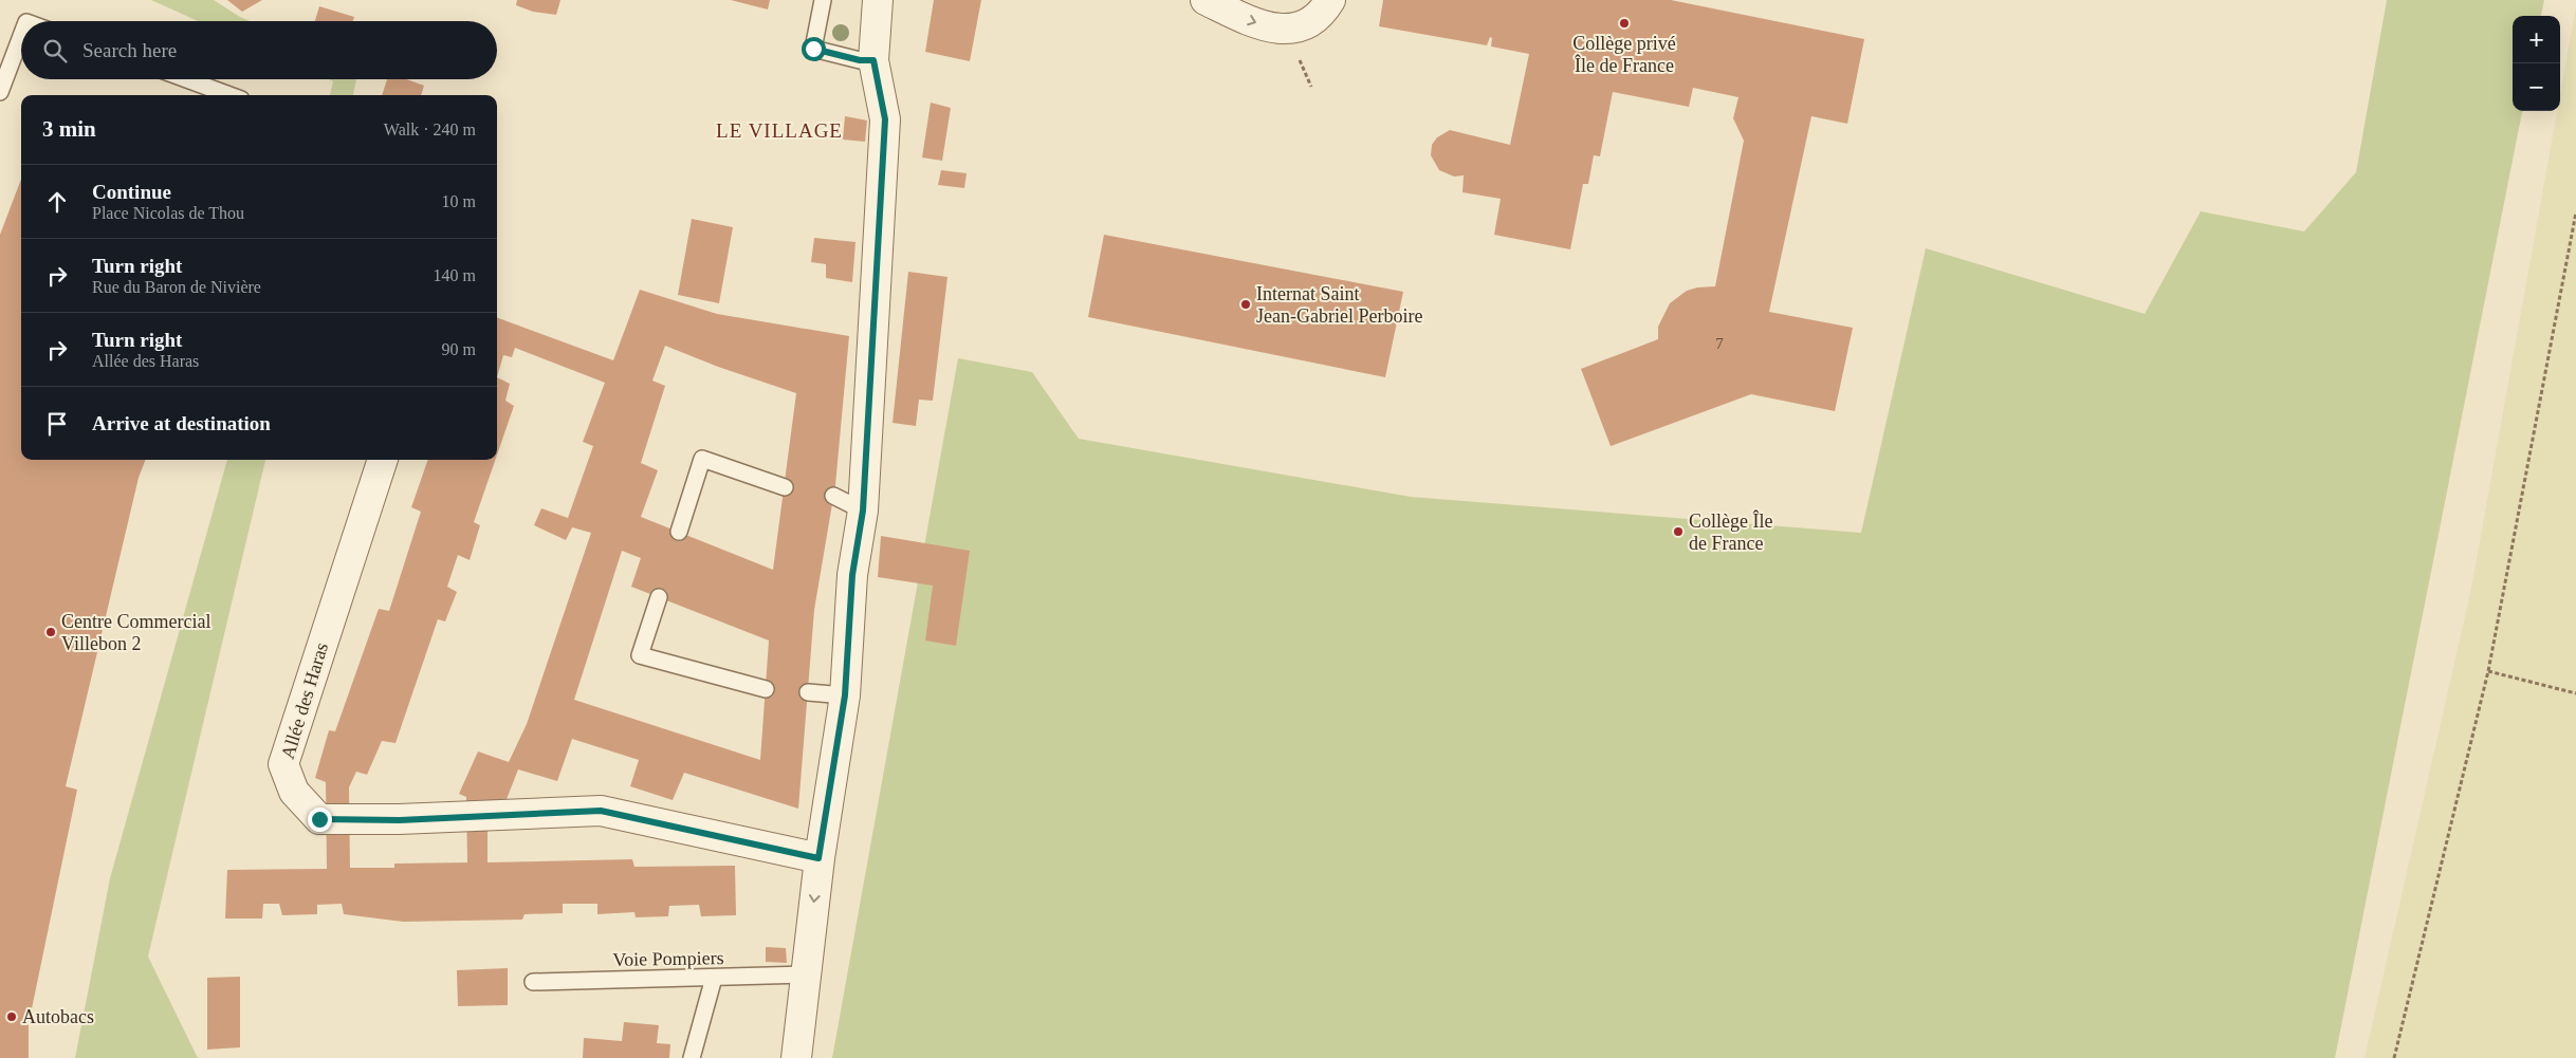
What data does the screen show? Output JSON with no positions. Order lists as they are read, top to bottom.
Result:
{
  "streets": {
    "street": ["Allée des Haras"],
    "lane": ["Voie Pompiers"]
  },
  "districts": ["LE VILLAGE"],
  "places": [
    "Collège privé Île de France",
    "Internat Saint Jean-Gabriel Perboire",
    "Collège Île de France",
    "Centre Commercial Villebon 2",
    "Autobacs"
  ],
  "house_numbers": ["7"],
  "page": {
    "map_buttons": ["+", "−"],
    "search": "Search here",
    "heading": ["3 min", "Walk · 240 m"],
    "list": [
      ["Continue", "Place Nicolas de Thou", "10 m"],
      ["Turn right", "Rue du Baron de Nivière", "140 m"],
      ["Turn right", "Allée des Haras", "90 m"],
      "Arrive at destination"
    ]
  }
}
